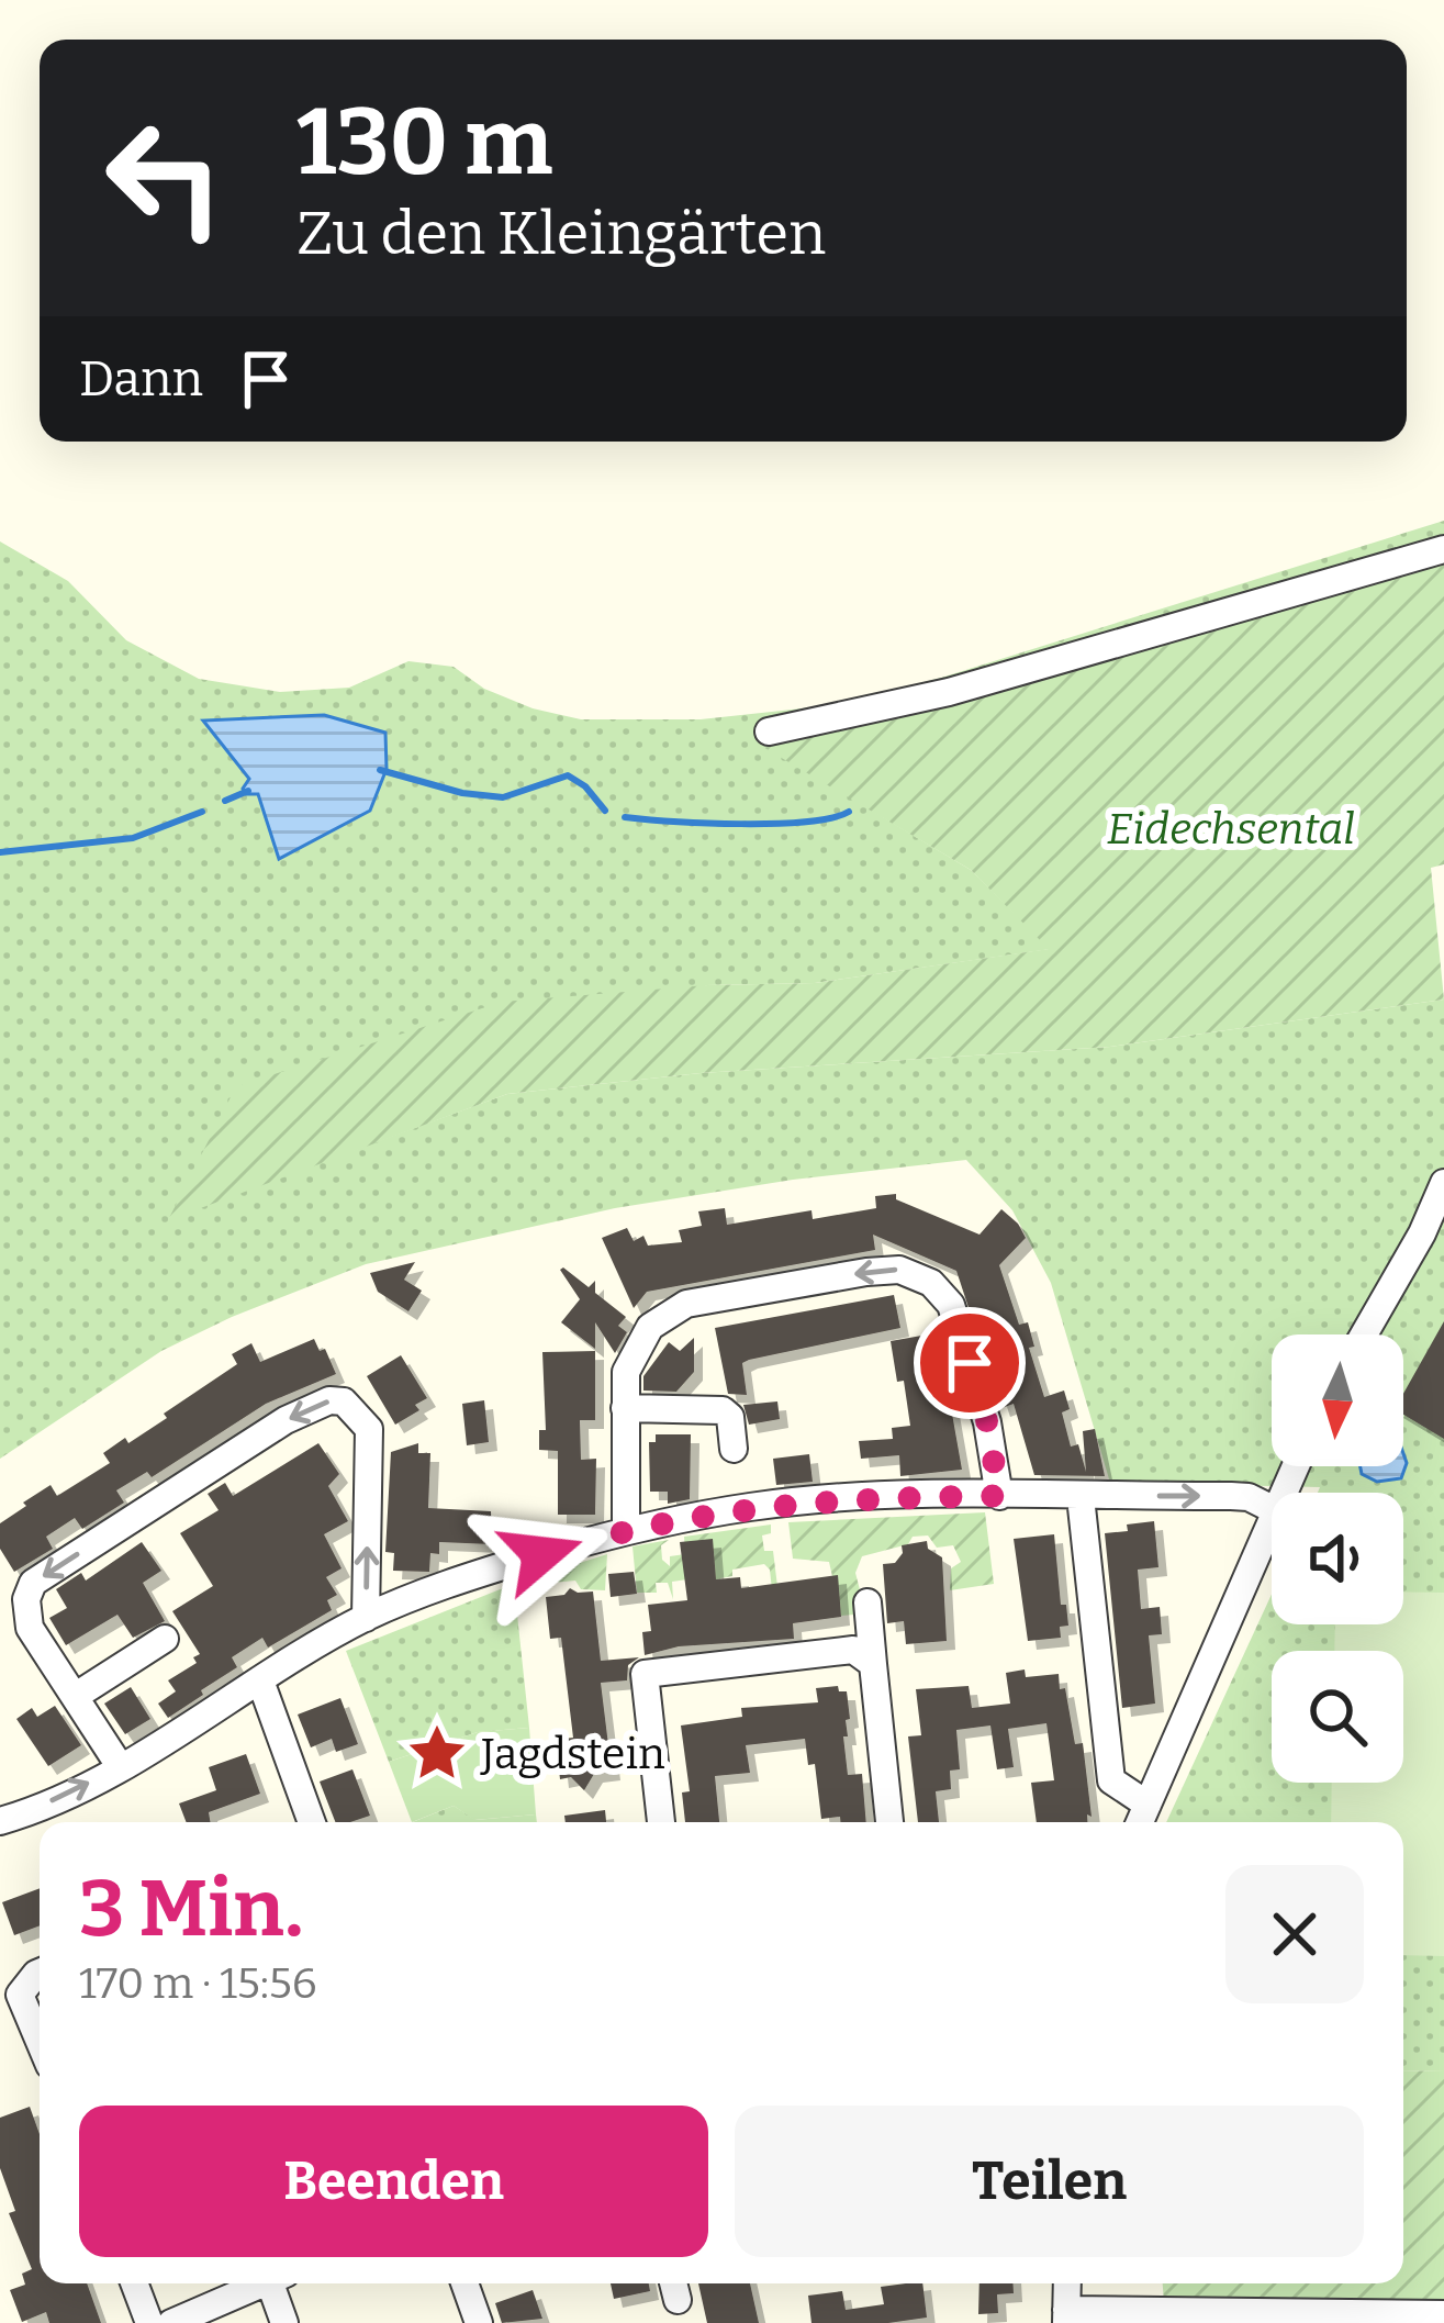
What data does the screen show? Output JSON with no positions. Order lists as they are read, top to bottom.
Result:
{
  "parks": ["Eidechsental"],
  "places": {
    "place": ["Jagdstein"]
  },
  "north": "bottom",
  "page": {
    "turn": ["130 m", "Zu den Kleingärten"],
    "then": "Dann",
    "heading": ["3 Min.", "170 m · 15:56"],
    "buttons": ["Beenden", "Teilen"]
  }
}
